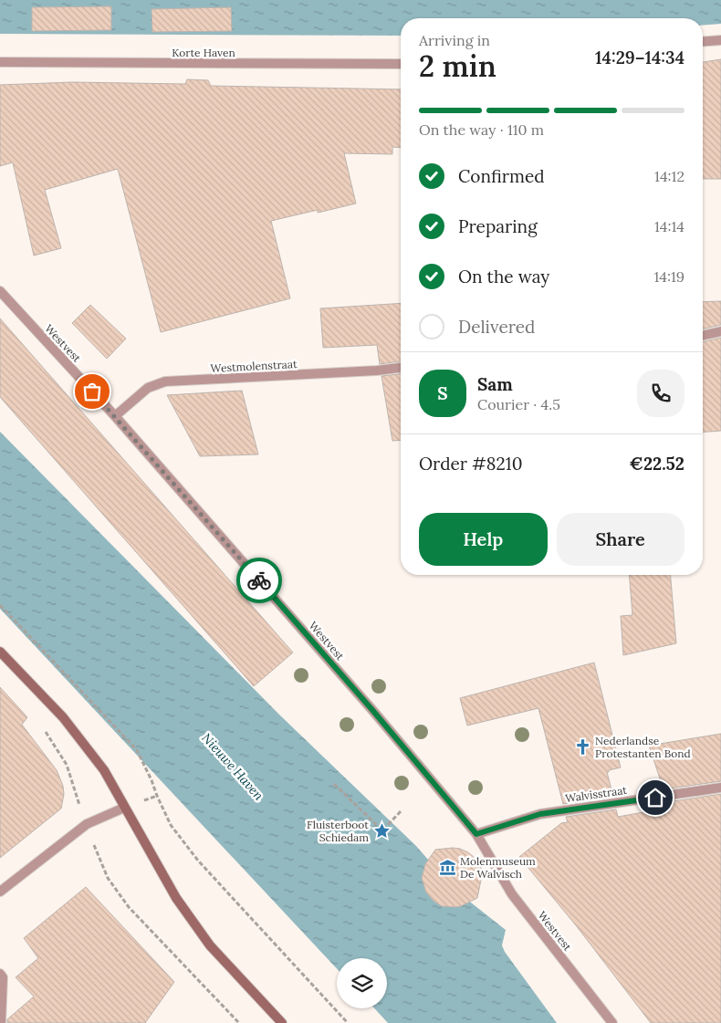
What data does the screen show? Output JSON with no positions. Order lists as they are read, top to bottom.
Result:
{
  "streets": {
    "street": [
      "Korte Haven",
      "Westvest",
      "Westmolenstraat",
      "Walvisstraat"
    ]
  },
  "crossings": [
    ["Westvest", "Westmolenstraat"],
    ["Westvest", "Walvisstraat"]
  ],
  "water": ["Nieuwe Haven"],
  "places": {
    "church": ["Nederlandse Protestanten Bond"],
    "place": ["Fluisterboot Schiedam"],
    "museum": ["Molenmuseum De Walvisch"]
  },
  "page": {
    "heading": ["2 min", "Arriving in", "14:29–14:34"],
    "panel": [
      "Sam",
      "Courier · 4.5",
      "Order #8210",
      "€22.52"
    ],
    "bar": "On the way · 110 m",
    "list": [
      ["Confirmed", "14:12"],
      ["Preparing", "14:14"],
      ["On the way", "14:19"],
      "Delivered"
    ],
    "round": "S",
    "buttons": ["Help", "Share"]
  }
}
